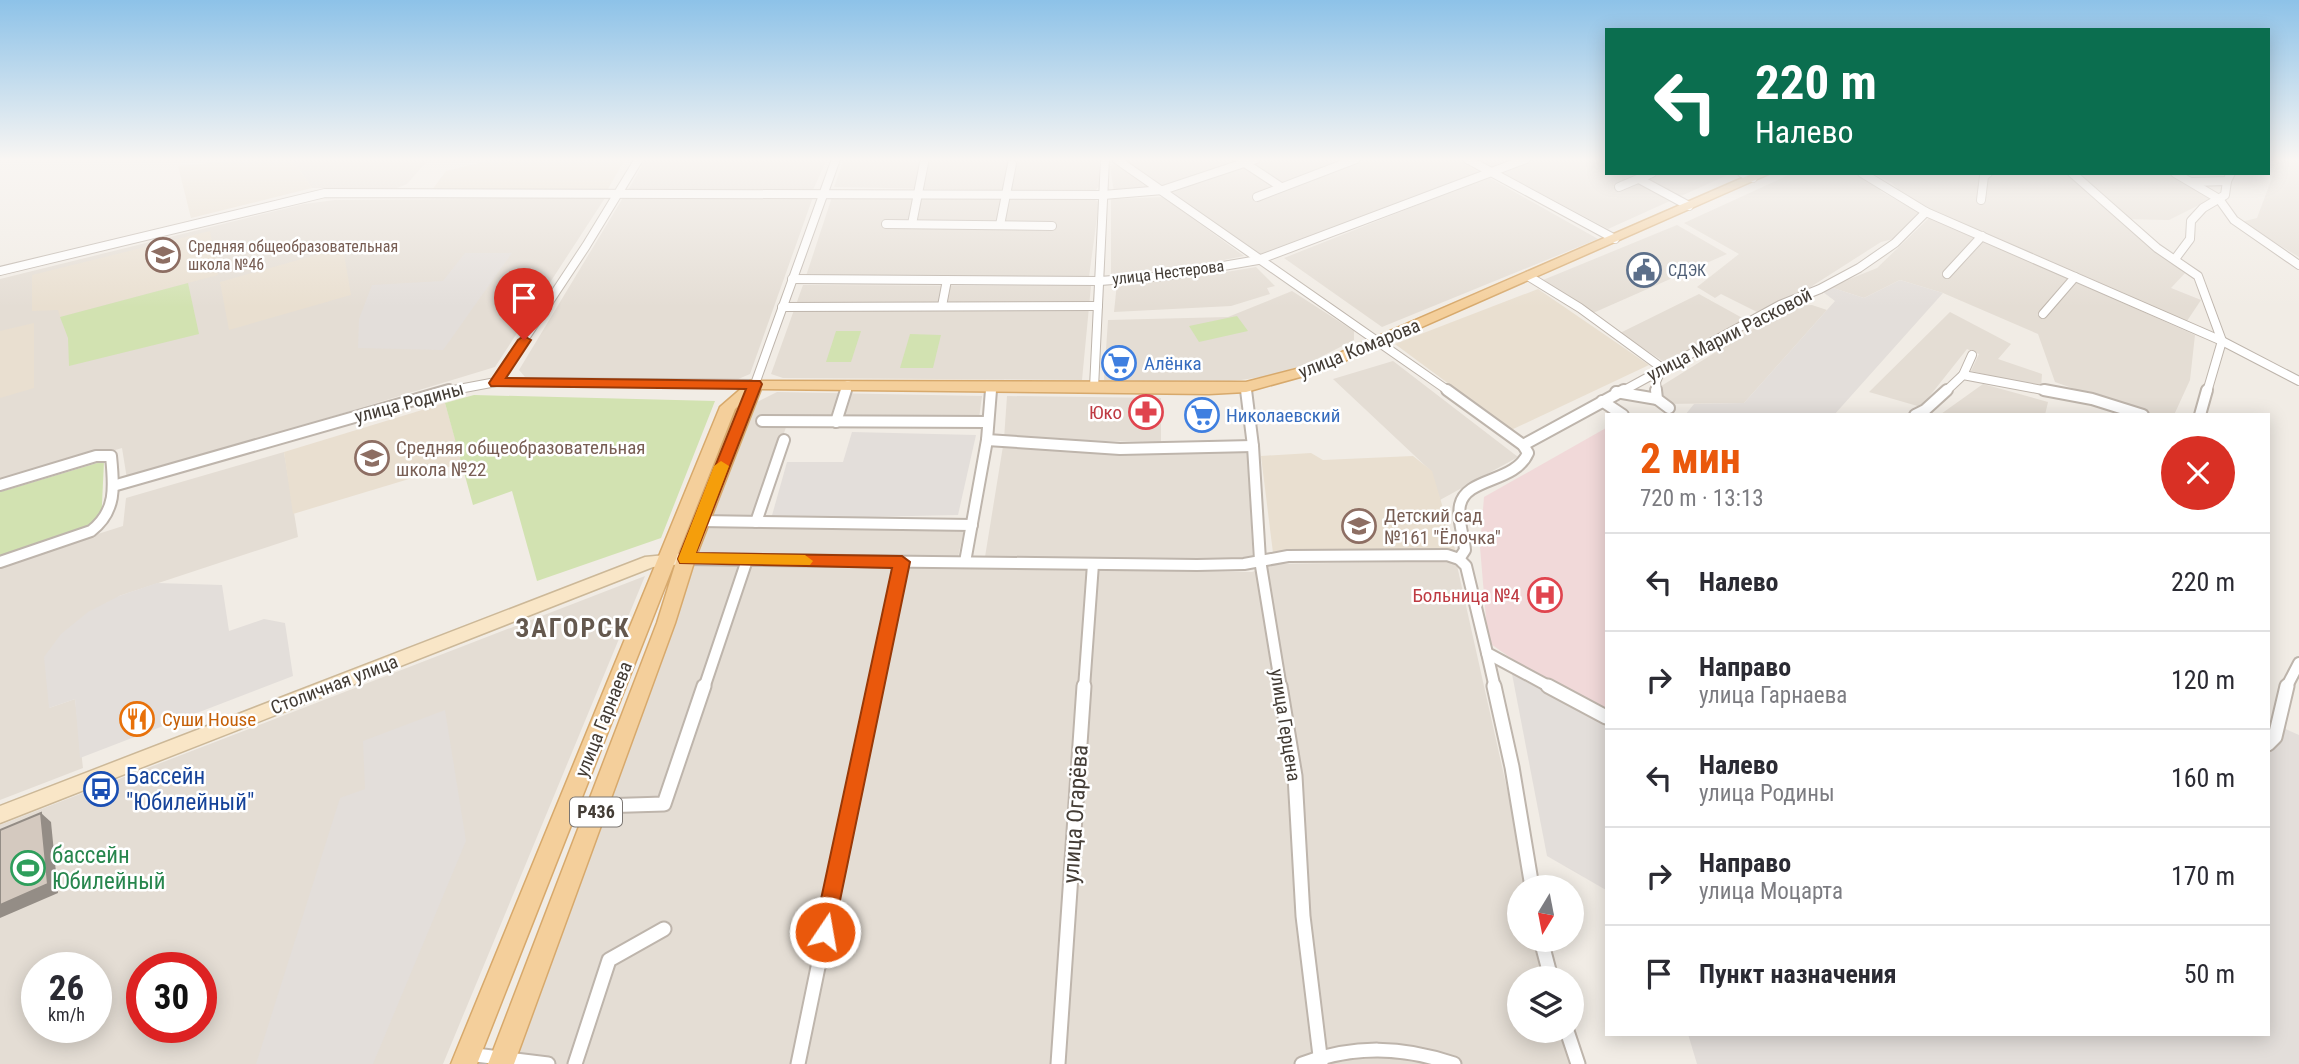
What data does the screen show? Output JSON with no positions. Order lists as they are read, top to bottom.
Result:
{
  "streets": {
    "main road": ["улица Комарова", "улица Гарнаева", "P436"],
    "street": [
      "улица Нестерова",
      "улица Марии Расковой",
      "улица Родины",
      "Столичная улица",
      "улица Герцена",
      "улица Огарёва"
    ]
  },
  "crossings": [
    ["улица Нестерова", "улица Гарнаева"],
    ["улица Комарова", "улица Родины"],
    ["улица Комарова", "улица Гарнаева"],
    ["улица Комарова", "улица Герцена"],
    ["улица Родины", "улица Гарнаева"],
    ["Столичная улица", "улица Гарнаева"]
  ],
  "districts": ["ЗАГОРСК"],
  "places": {
    "school or university": ["Средняя общеобразовательная школа №46", "Средняя общеобразовательная школа №22", "Детский сад №161 \"Ёлочка\""],
    "public building": ["СДЭК"],
    "supermarket": ["Алёнка", "Николаевский"],
    "pharmacy": ["Юко"],
    "hospital": ["Больница №4"],
    "restaurant": ["Суши House"],
    "bus stop": ["Бассейн \"Юбилейный\""],
    "sports": ["бассейн Юбилейный"]
  },
  "north": "bottom",
  "page": {
    "turn": ["220 m", "Налево"],
    "heading": ["2 мин", "720 m · 13:13"],
    "list": [
      {
        "name": "Налево",
        "value": "220 m"
      },
      {
        "name": "Направо",
        "note": "улица Гарнаева",
        "value": "120 m"
      },
      {
        "name": "Налево",
        "note": "улица Родины",
        "value": "160 m"
      },
      {
        "name": "Направо",
        "note": "улица Моцарта",
        "value": "170 m"
      },
      {
        "name": "Пункт назначения",
        "value": "50 m"
      }
    ],
    "speed": "26 km/h",
    "limit": "30"
  }
}
